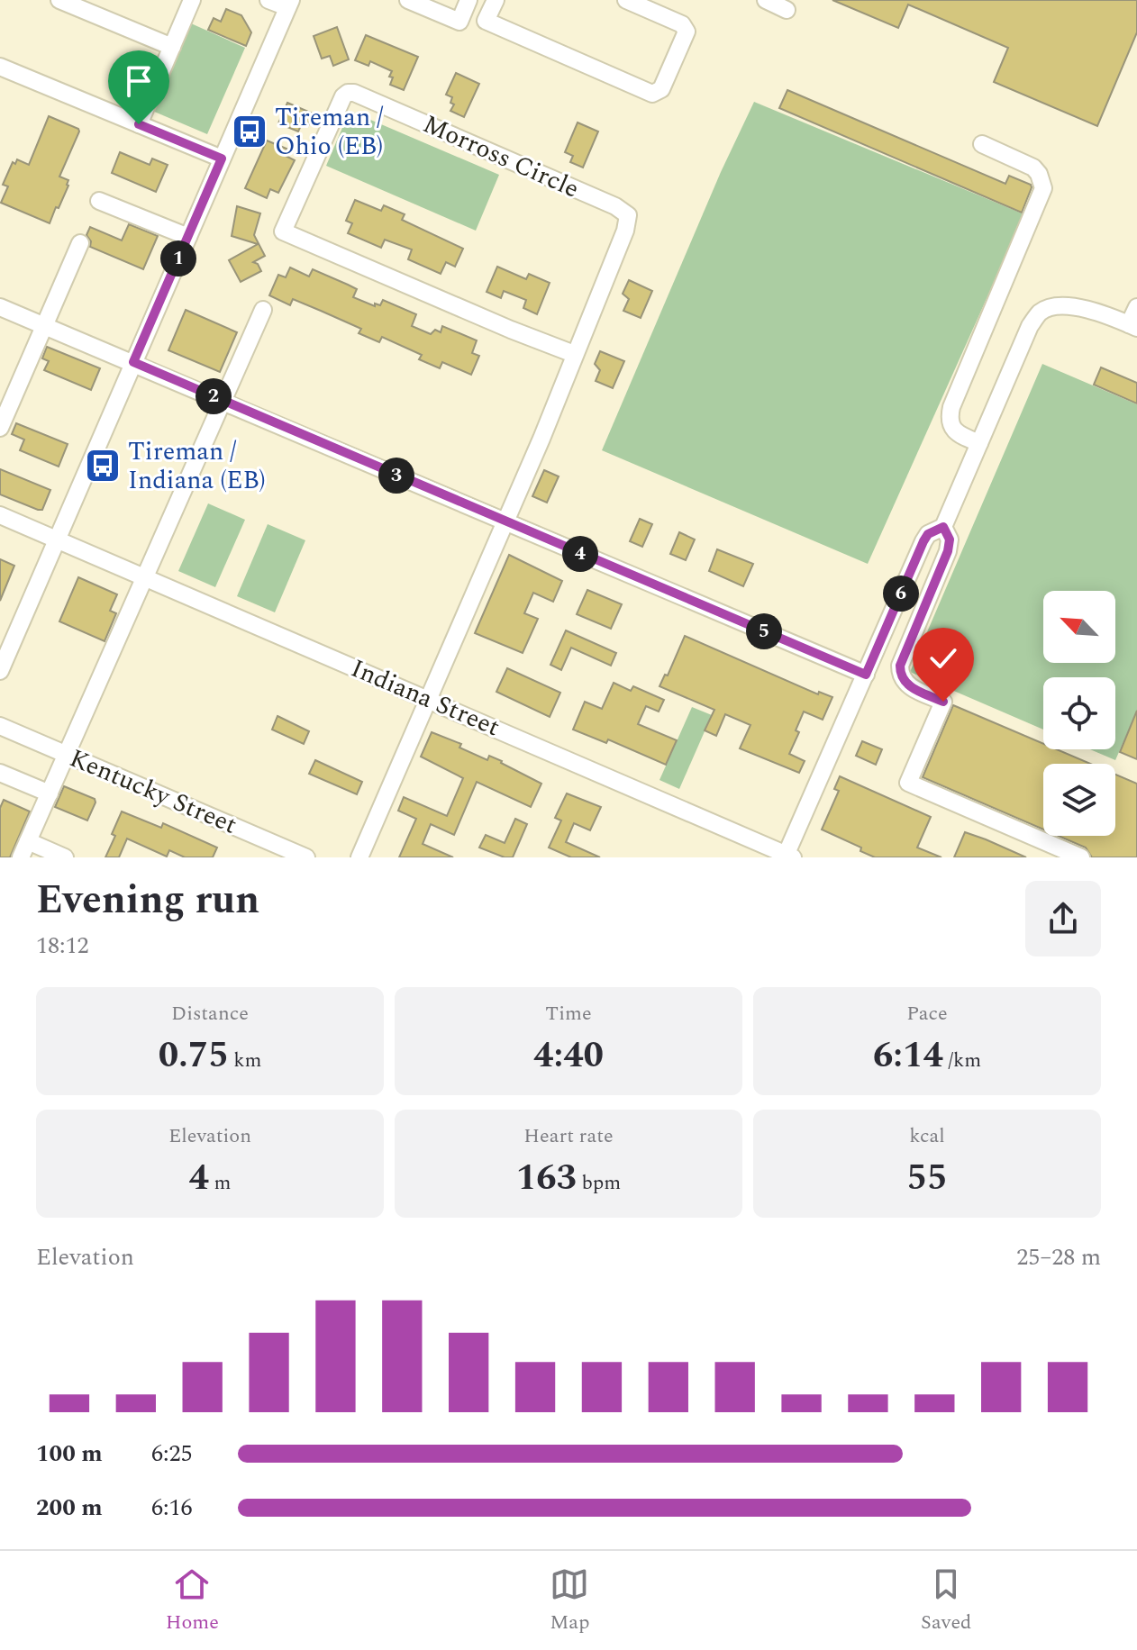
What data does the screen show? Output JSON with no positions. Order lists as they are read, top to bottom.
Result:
{
  "streets": {
    "street": ["Morross Circle", "Indiana Street", "Kentucky Street"]
  },
  "crossings": [
    ["Morross Circle", "Indiana Street"]
  ],
  "places": {
    "bus stop": ["Tireman / Ohio (EB)", "Tireman / Indiana (EB)"]
  },
  "north": "top left",
  "page": {
    "pins": [
      "1",
      "2",
      "3",
      "4",
      "6",
      "5"
    ],
    "heading": ["Evening run", "18:12"],
    "stats": [
      ["Distance", "0.75 km"],
      ["Time", "4:40"],
      ["Pace", "6:14 /km"],
      ["Elevation", "4 m"],
      ["Heart rate", "163 bpm"],
      ["kcal", "55"]
    ],
    "chart": ["Elevation", "25–28 m"],
    "list": [
      {
        "name": "100 m",
        "note": "6:25"
      },
      {
        "name": "200 m",
        "note": "6:16"
      }
    ],
    "tabs": ["Home", "Map", "Saved"]
  }
}
